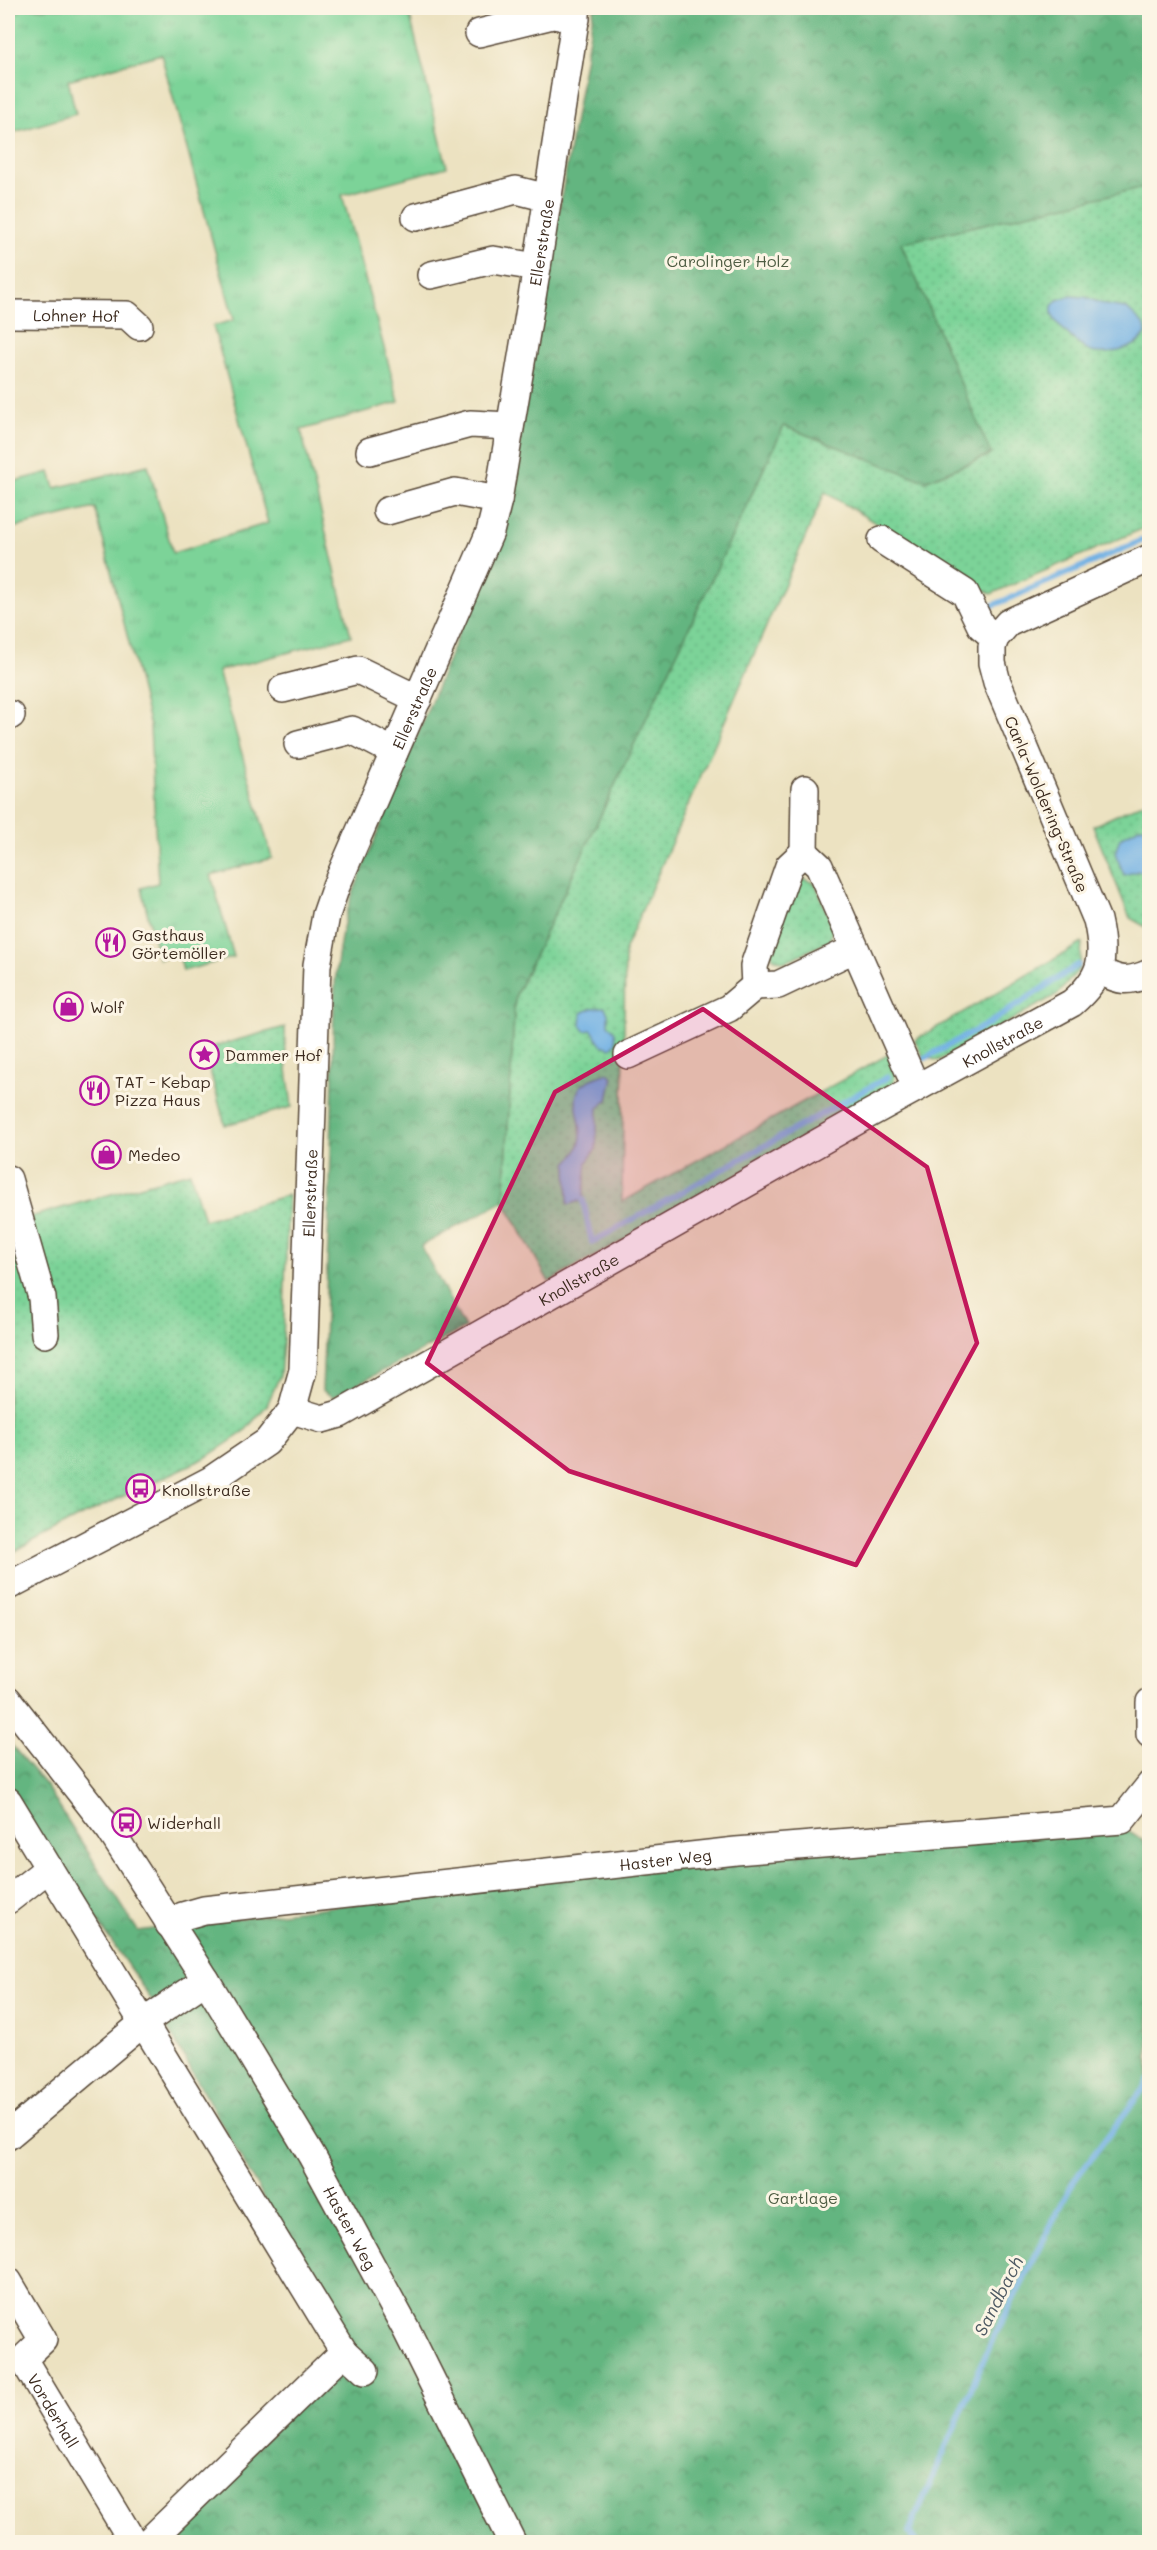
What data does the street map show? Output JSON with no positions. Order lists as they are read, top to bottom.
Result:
{
  "streets": {
    "street": [
      "Ellerstraße",
      "Lohner Hof",
      "Carla-Woldering-Straße",
      "Knollstraße",
      "Haster Weg",
      "Vorderhall"
    ]
  },
  "crossings": [
    ["Ellerstraße", "Knollstraße"],
    ["Carla-Woldering-Straße", "Knollstraße"]
  ],
  "water": ["Sandbach"],
  "parks": ["Carolinger Holz", "Gartlage"],
  "places": {
    "restaurant": ["Gasthaus Görtemöller", "TAT - Kebap Pizza Haus"],
    "shop": ["Wolf", "Medeo"],
    "place": ["Dammer Hof"],
    "bus stop": ["Knollstraße", "Widerhall"]
  }
}
